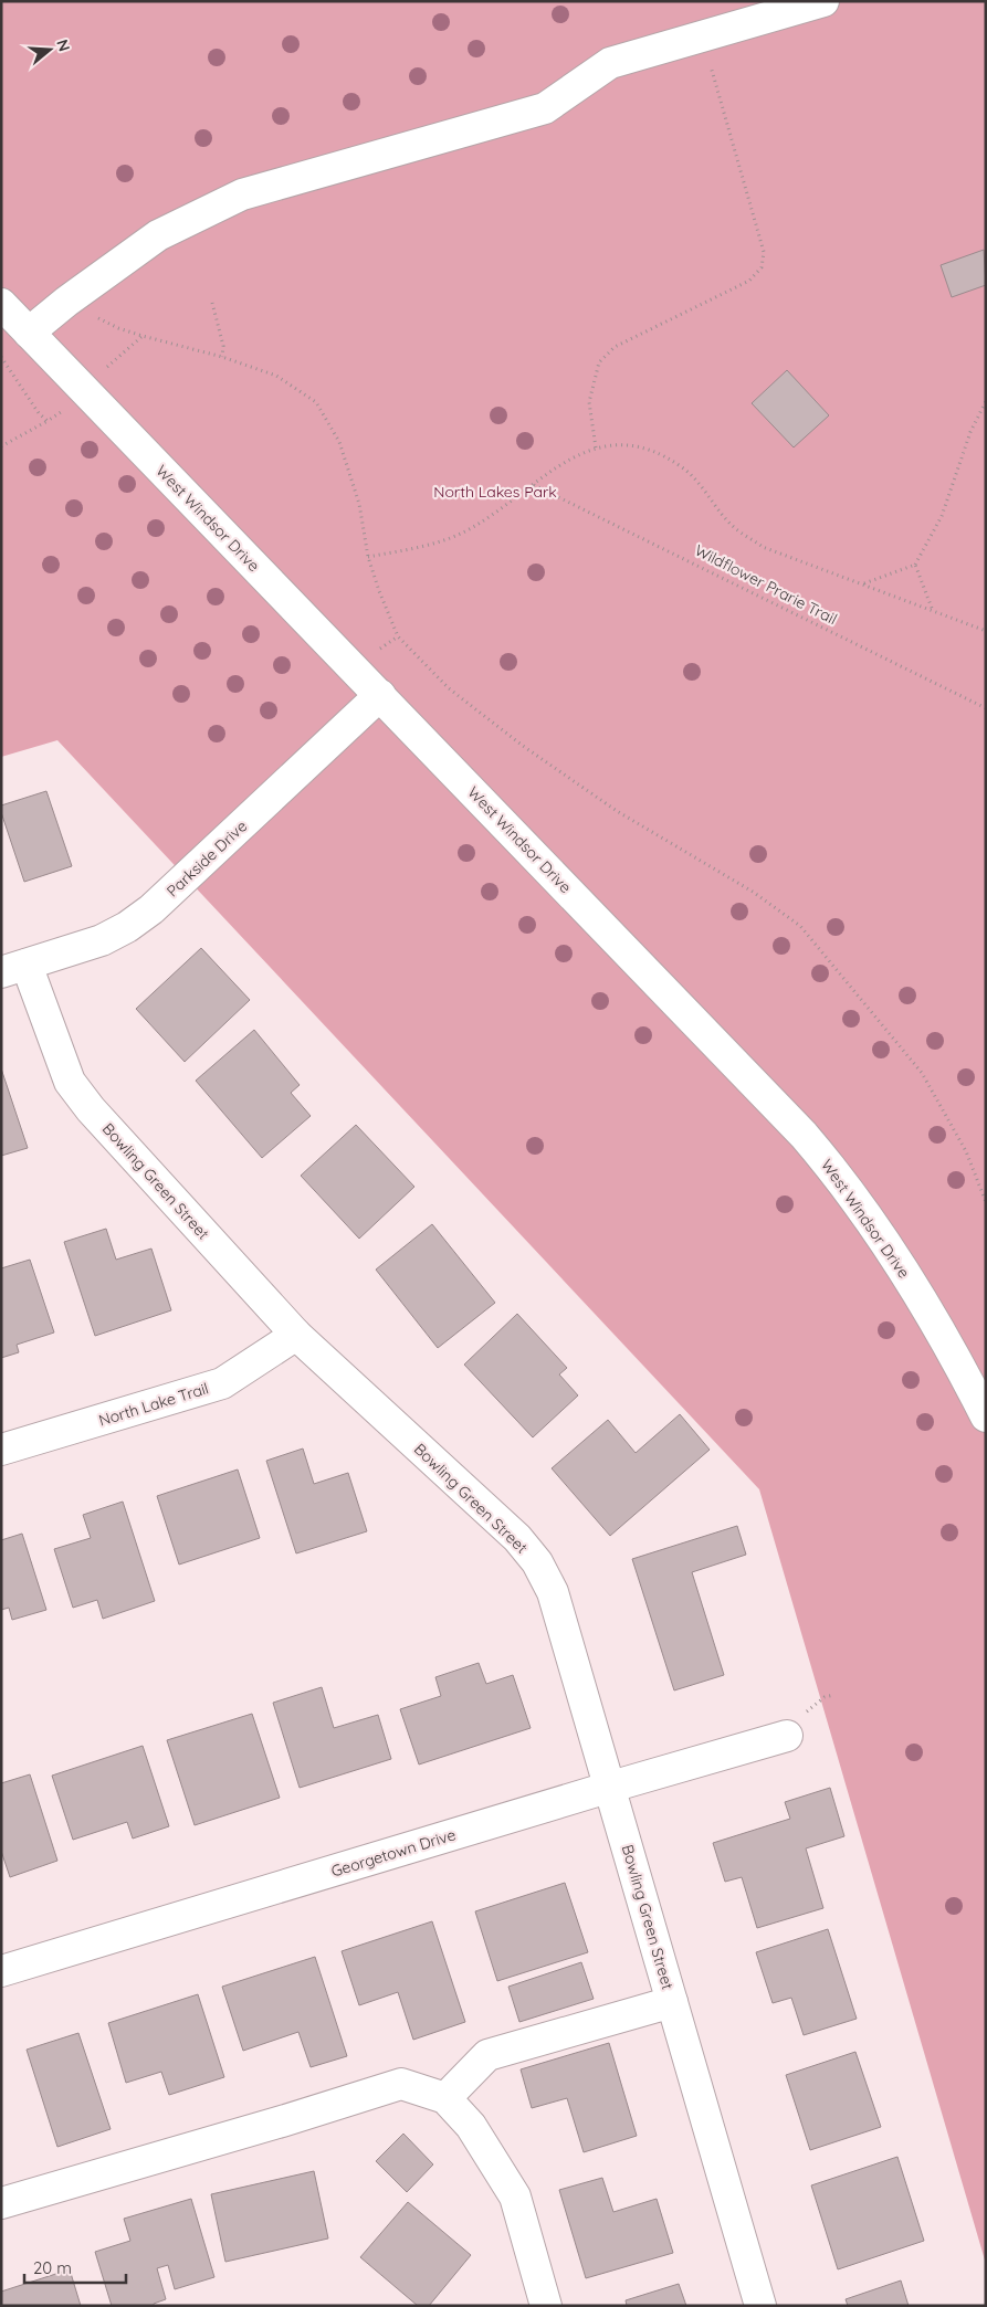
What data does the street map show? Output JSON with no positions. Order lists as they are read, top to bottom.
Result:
{
  "streets": {
    "street": [
      "West Windsor Drive",
      "Parkside Drive",
      "Bowling Green Street",
      "North Lake Trail",
      "Georgetown Drive"
    ],
    "path": ["Wildflower Prarie Trail"]
  },
  "crossings": [
    ["West Windsor Drive", "Parkside Drive"],
    ["Parkside Drive", "Bowling Green Street"],
    ["Bowling Green Street", "North Lake Trail"],
    ["Bowling Green Street", "Georgetown Drive"]
  ],
  "parks": ["North Lakes Park"],
  "scale_bar": "20 m",
  "north": "right"
}
